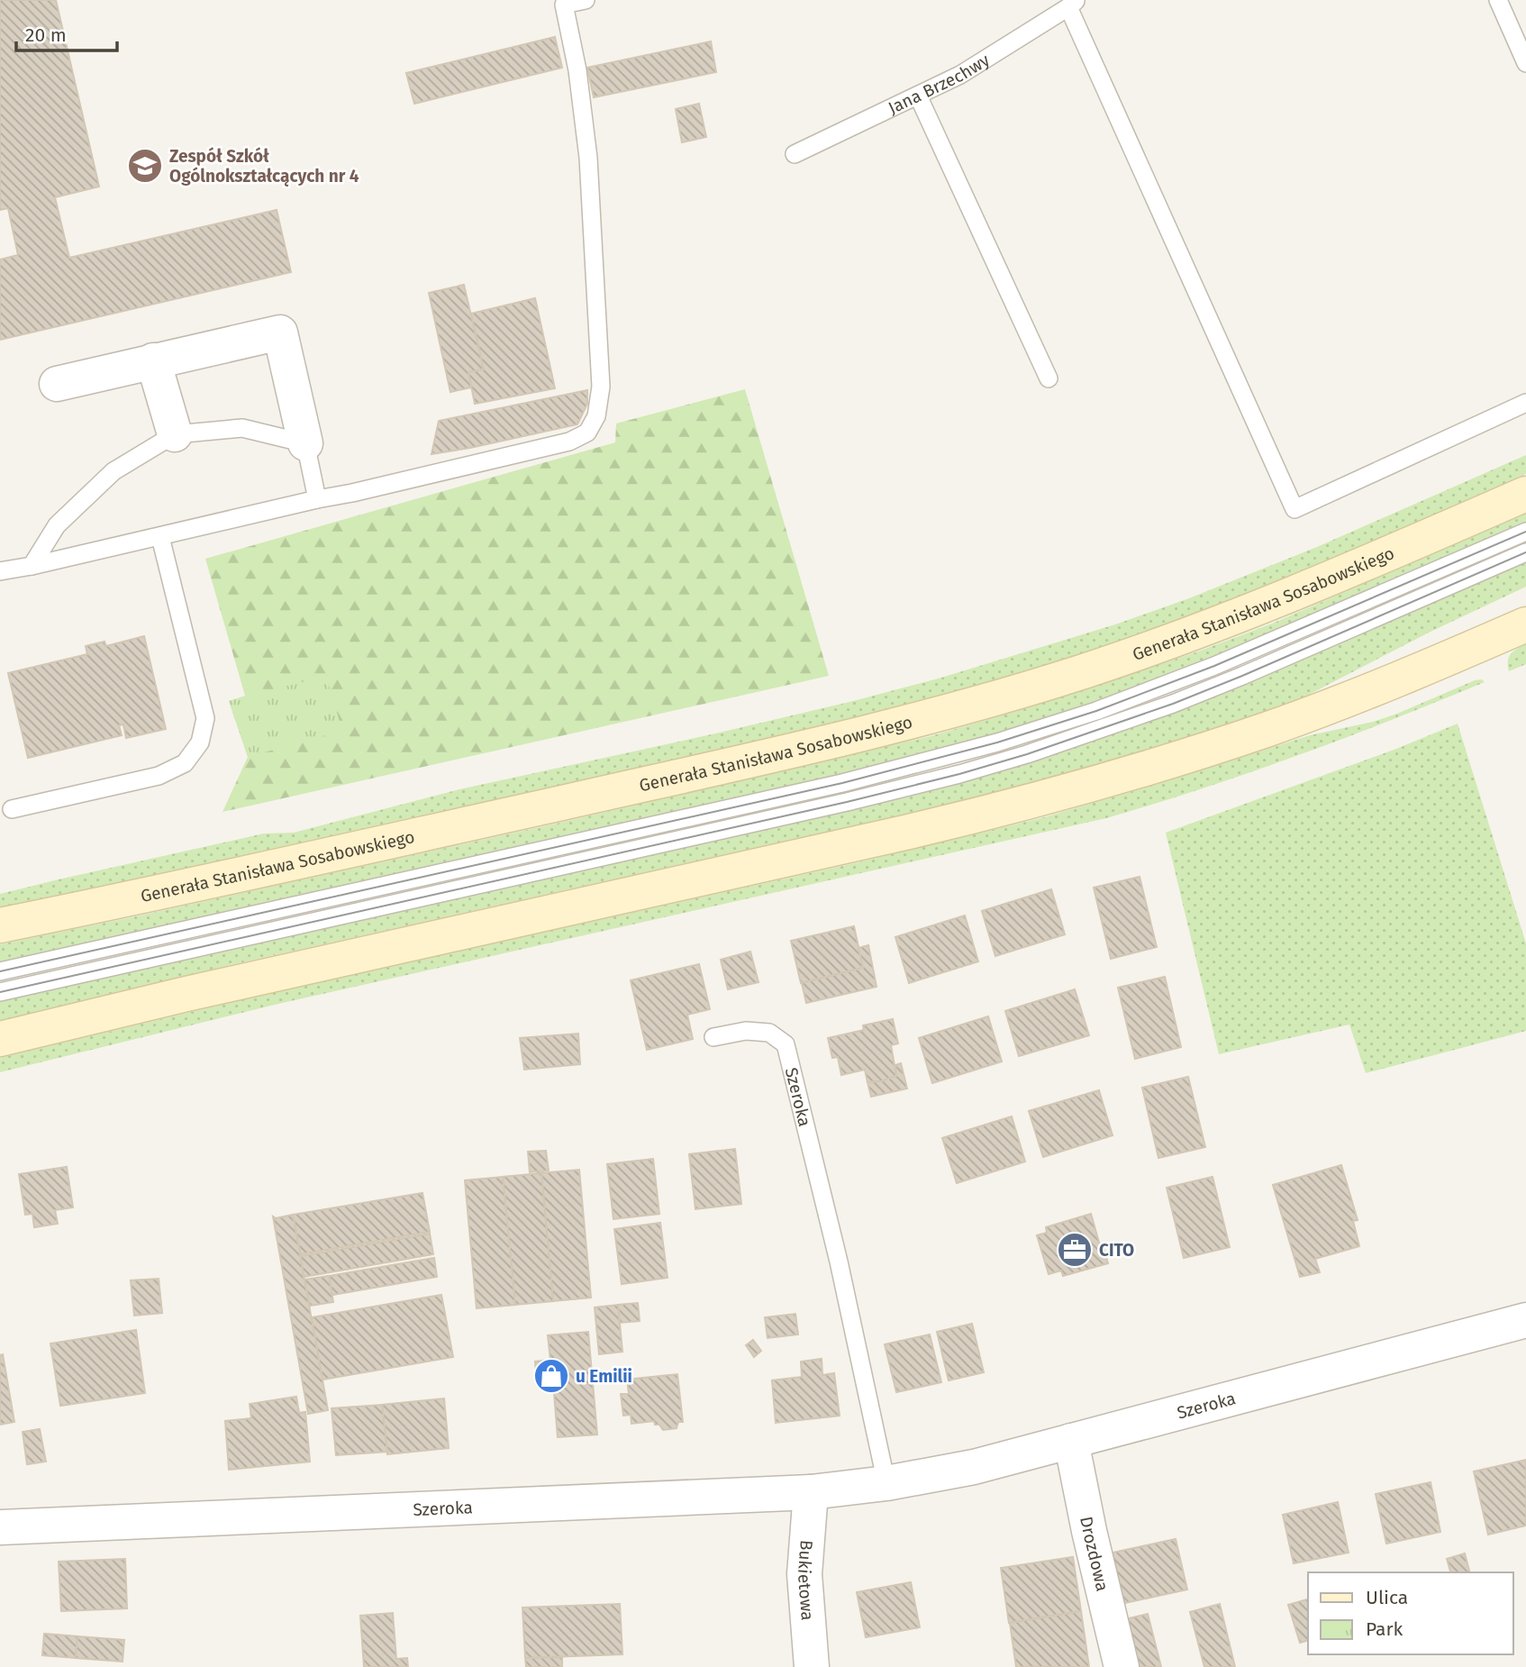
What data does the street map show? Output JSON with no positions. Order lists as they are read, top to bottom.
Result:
{
  "streets": {
    "main road": ["Generała Stanisława Sosabowskiego"],
    "street": ["Szeroka", "Drozdowa", "Bukietowa"],
    "lane": ["Jana Brzechwy"]
  },
  "crossings": [
    ["Szeroka", "Drozdowa"],
    ["Szeroka", "Bukietowa"]
  ],
  "places": {
    "school or university": ["Zespół Szkół Ogólnokształcących nr 4"],
    "office": ["CITO"],
    "shop": ["u Emilii"]
  },
  "legend": ["Ulica", "Park"],
  "scale_bar": "20 m"
}
